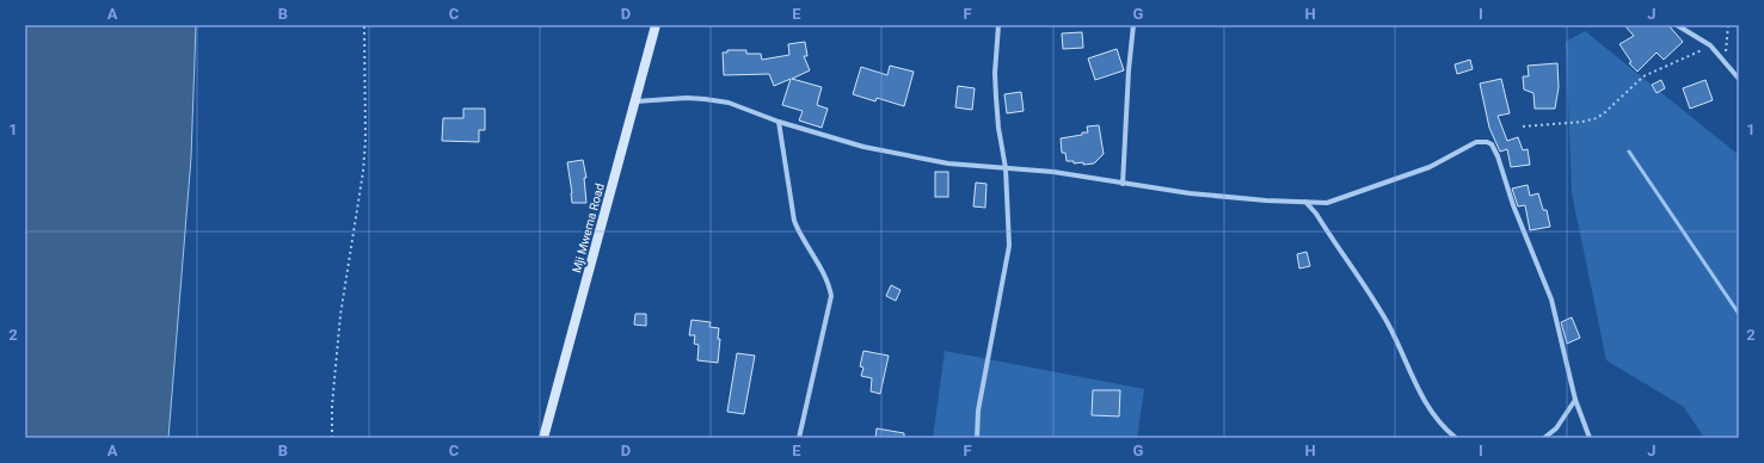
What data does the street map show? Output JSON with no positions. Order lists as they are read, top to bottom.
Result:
{
  "streets": {
    "main road": ["Mji Mwema Road"]
  },
  "grid": {
    "columns": [
      "A",
      "B",
      "C",
      "D",
      "E",
      "F",
      "G",
      "H",
      "I",
      "J"
    ],
    "rows": ["1", "2"]
  }
}
